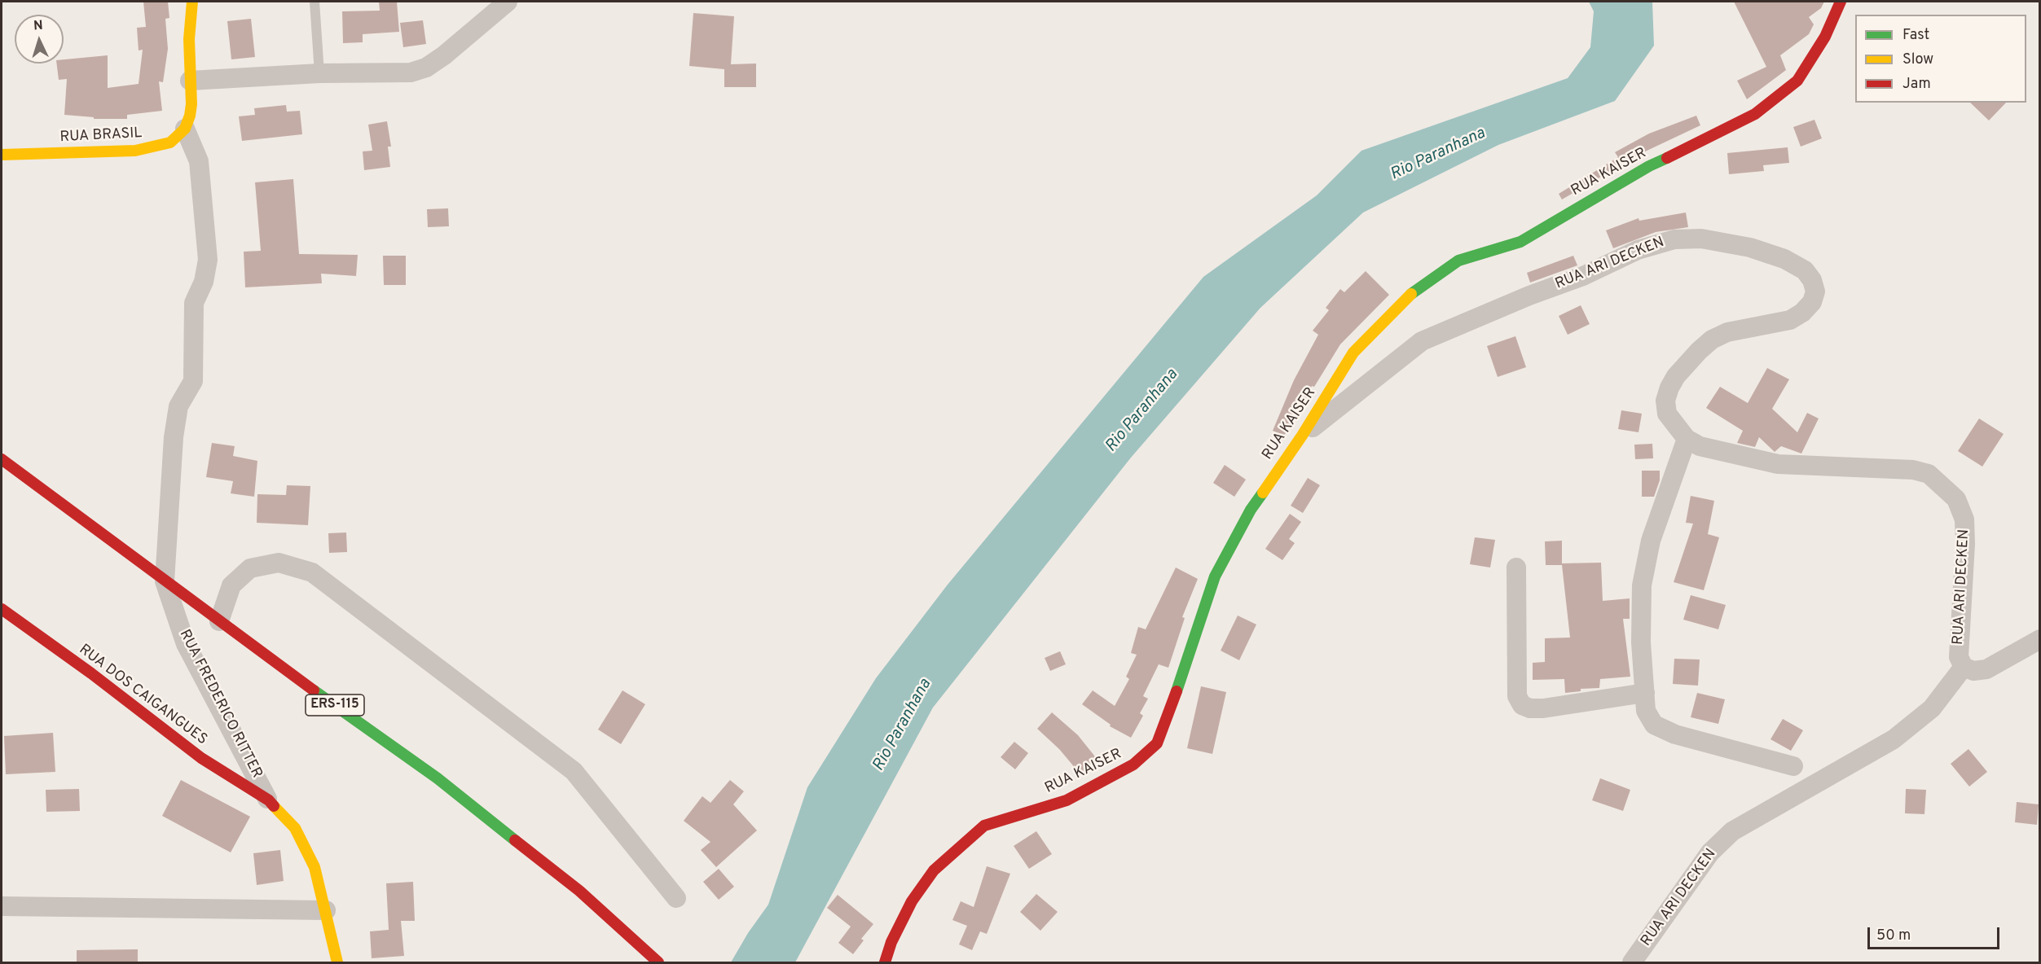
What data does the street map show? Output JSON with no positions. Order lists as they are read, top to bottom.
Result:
{
  "streets": {
    "street": [
      "RUA BRASIL",
      "RUA KAISER",
      "RUA ARI DECKEN",
      "RUA DOS CAIGANGUES",
      "RUA FREDERICO RITTER",
      "ERS-115"
    ]
  },
  "crossings": [
    ["RUA BRASIL", "RUA FREDERICO RITTER"],
    ["RUA KAISER", "RUA ARI DECKEN"],
    ["RUA DOS CAIGANGUES", "RUA FREDERICO RITTER"],
    ["RUA FREDERICO RITTER", "ERS-115"]
  ],
  "water": ["Rio Paranhana"],
  "legend": ["Fast", "Slow", "Jam"],
  "scale_bar": "50 m",
  "north": "top"
}
